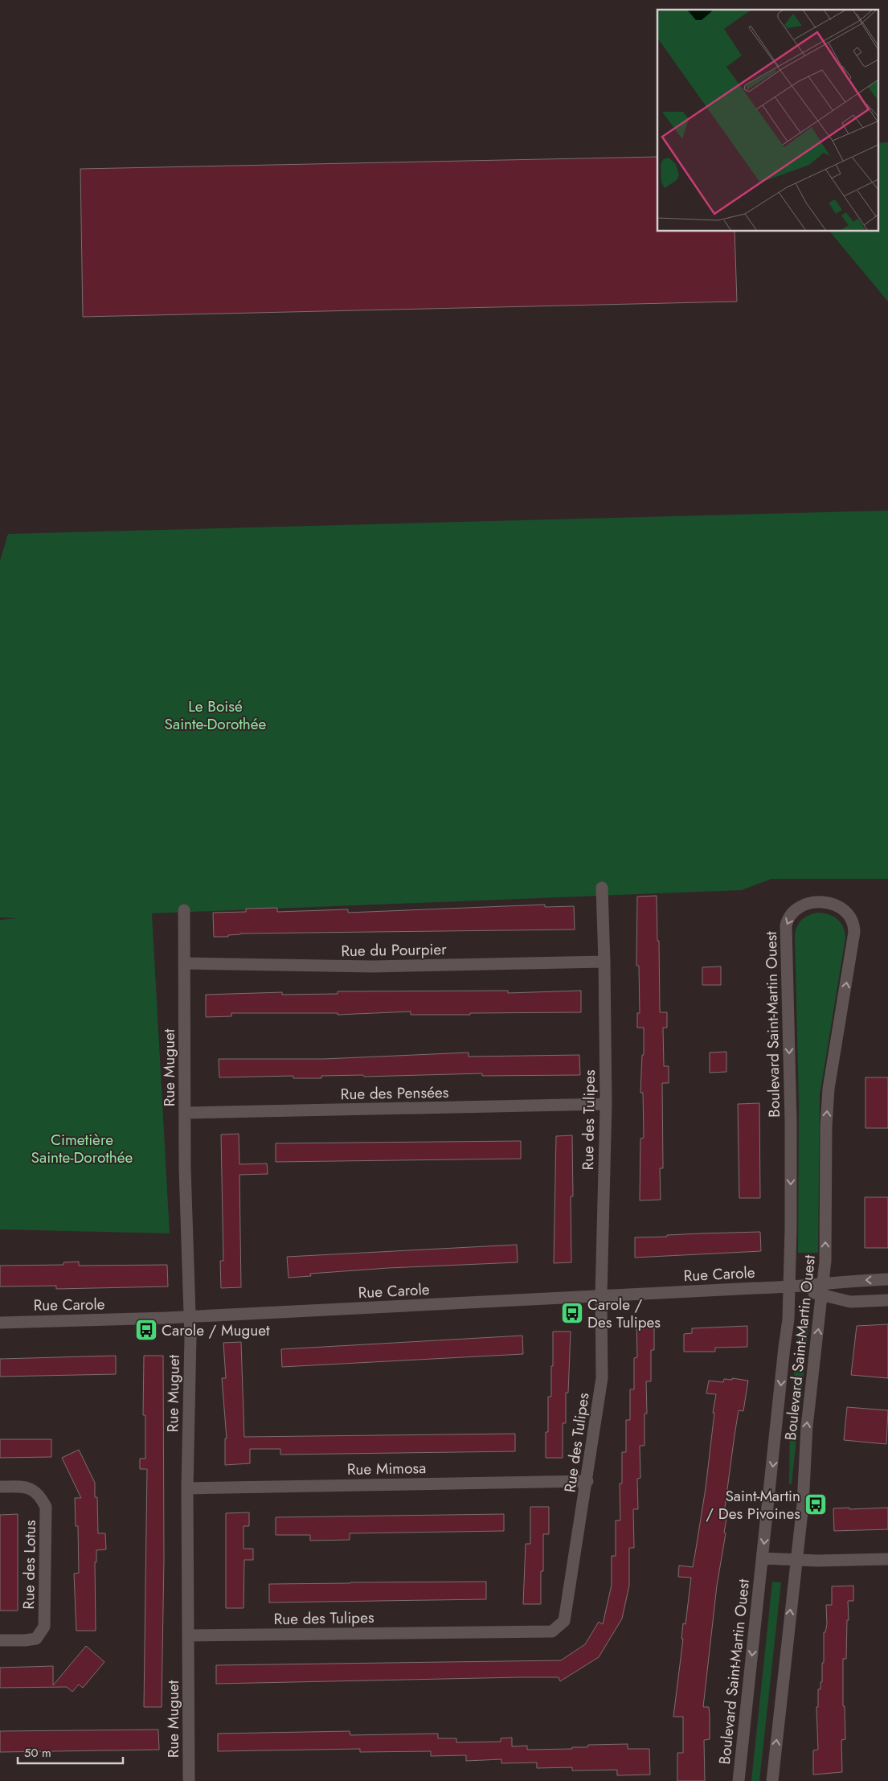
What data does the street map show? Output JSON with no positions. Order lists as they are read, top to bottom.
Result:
{
  "streets": {
    "street": [
      "Rue du Pourpier",
      "Boulevard Saint-Martin Ouest",
      "Rue Muguet",
      "Rue des Pensées",
      "Rue des Tulipes",
      "Rue Carole",
      "Rue Mimosa",
      "Rue des Lotus"
    ]
  },
  "crossings": [
    ["Rue du Pourpier", "Rue Muguet"],
    ["Rue du Pourpier", "Rue des Tulipes"],
    ["Boulevard Saint-Martin Ouest", "Rue Carole"],
    ["Rue Muguet", "Rue des Pensées"],
    ["Rue Muguet", "Rue des Tulipes"],
    ["Rue Muguet", "Rue Carole"],
    ["Rue Muguet", "Rue Mimosa"],
    ["Rue des Pensées", "Rue des Tulipes"],
    ["Rue des Tulipes", "Rue Carole"],
    ["Rue des Tulipes", "Rue Mimosa"]
  ],
  "parks": ["Le Boisé Sainte-Dorothée", "Cimetière Sainte-Dorothée"],
  "places": {
    "bus stop": ["Carole / Des Tulipes", "Carole / Muguet", "Saint-Martin / Des Pivoines"]
  },
  "scale_bar": "50 m"
}
